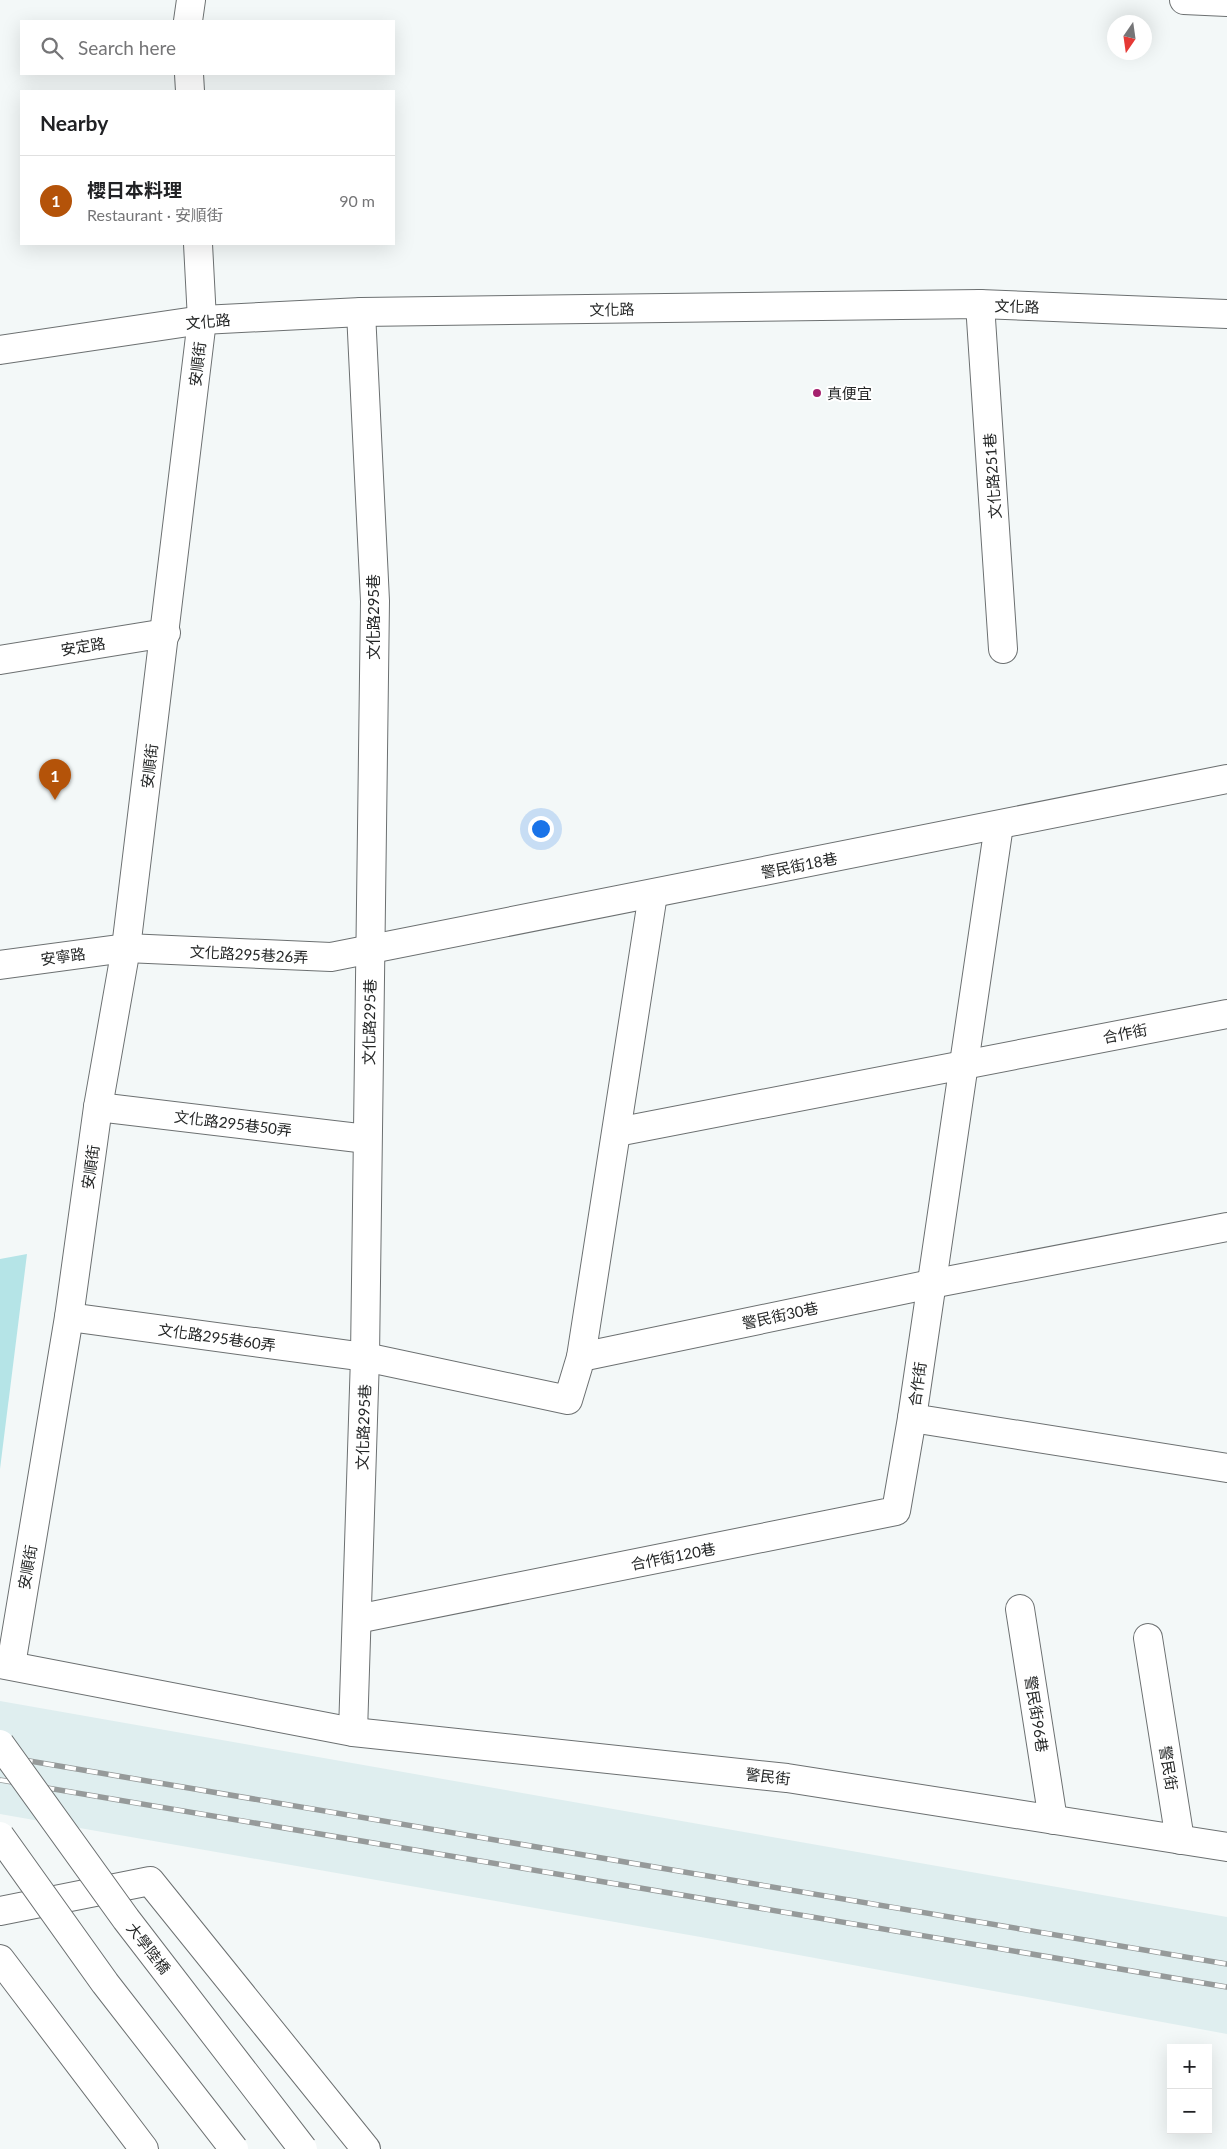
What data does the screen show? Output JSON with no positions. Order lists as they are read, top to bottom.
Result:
{
  "streets": {
    "street": [
      "文化路",
      "安順街",
      "文化路251巷",
      "文化路295巷",
      "安定路",
      "警民街18巷",
      "文化路295巷26弄",
      "安寧路",
      "合作街",
      "文化路295巷50弄",
      "警民街30巷",
      "文化路295巷60弄",
      "合作街120巷",
      "警民街96巷",
      "警民街",
      "大學陸橋"
    ]
  },
  "crossings": [
    ["文化路", "安順街"],
    ["文化路", "文化路251巷"],
    ["文化路", "文化路295巷"],
    ["安順街", "文化路295巷"],
    ["安順街", "安定路"],
    ["安順街", "文化路295巷26弄"],
    ["安順街", "安寧路"],
    ["安順街", "文化路295巷50弄"],
    ["安順街", "文化路295巷60弄"],
    ["安順街", "警民街"],
    ["文化路295巷", "警民街18巷"],
    ["文化路295巷", "文化路295巷26弄"],
    ["文化路295巷", "文化路295巷50弄"],
    ["文化路295巷", "文化路295巷60弄"],
    ["文化路295巷", "合作街120巷"],
    ["文化路295巷", "警民街"],
    ["警民街18巷", "文化路295巷26弄"],
    ["警民街18巷", "合作街"],
    ["文化路295巷26弄", "安寧路"],
    ["合作街", "警民街30巷"],
    ["合作街", "合作街120巷"],
    ["警民街96巷", "警民街"]
  ],
  "places": ["真便宜"],
  "north": "bottom",
  "page": {
    "search": "Search here",
    "heading": "Nearby",
    "list": [
      {
        "mark": "1",
        "name": "櫻日本料理",
        "note": "Restaurant · 安順街",
        "value": "90 m"
      }
    ],
    "pins": "1",
    "map_buttons": ["+", "−"]
  }
}
